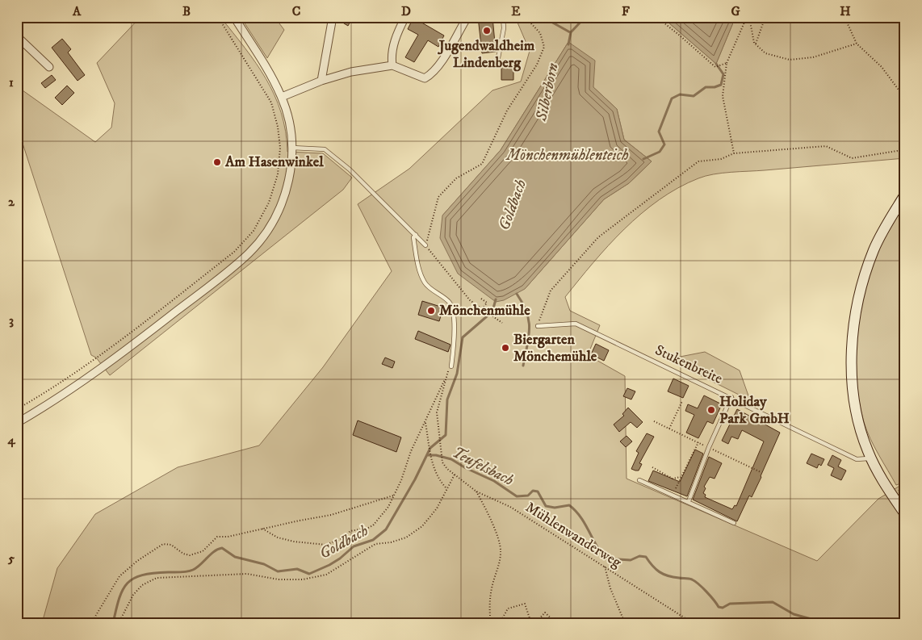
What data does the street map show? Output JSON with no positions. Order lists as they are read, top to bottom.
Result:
{
  "streets": {
    "lane": ["Stukenbreite"],
    "path": ["Mühlenwanderweg"]
  },
  "water": [
    "Silberborn",
    "Mönchenmühlenteich",
    "Goldbach",
    "Teufelsbach"
  ],
  "places": [
    "Jugendwaldheim Lindenberg",
    "Am Hasenwinkel",
    "Mönchenmühle",
    "Biergarten Mönchemühle",
    "Holiday Park GmbH"
  ],
  "grid": {
    "columns": [
      "A",
      "B",
      "C",
      "D",
      "E",
      "F",
      "G",
      "H"
    ],
    "rows": [
      "1",
      "2",
      "3",
      "4",
      "5"
    ]
  }
}
